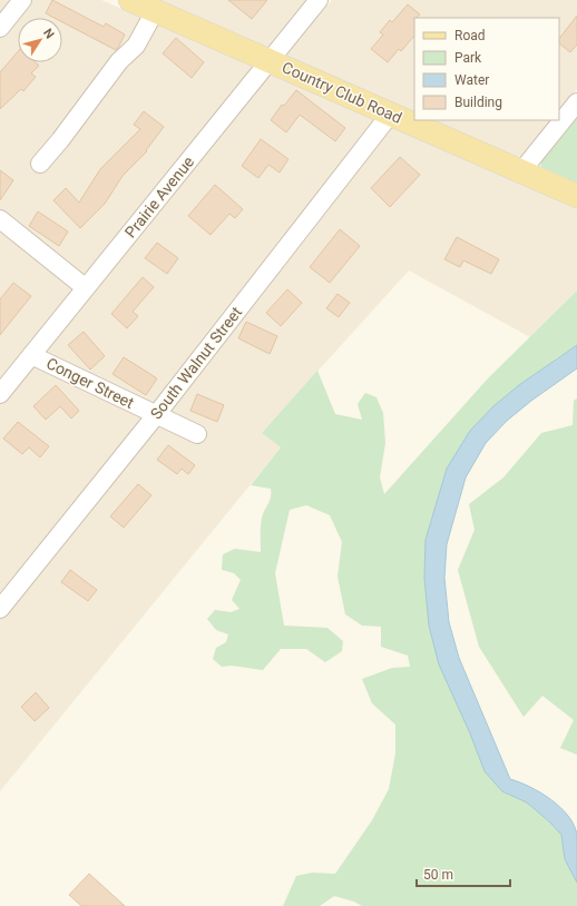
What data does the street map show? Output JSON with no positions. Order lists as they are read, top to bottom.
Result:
{
  "streets": {
    "main road": ["Country Club Road"],
    "street": ["Prairie Avenue", "South Walnut Street", "Conger Street"]
  },
  "crossings": [
    ["Country Club Road", "Prairie Avenue"],
    ["Country Club Road", "South Walnut Street"],
    ["Prairie Avenue", "Conger Street"],
    ["South Walnut Street", "Conger Street"]
  ],
  "legend": [
    "Road",
    "Park",
    "Water",
    "Building"
  ],
  "scale_bar": "50 m",
  "north": "top right"
}
